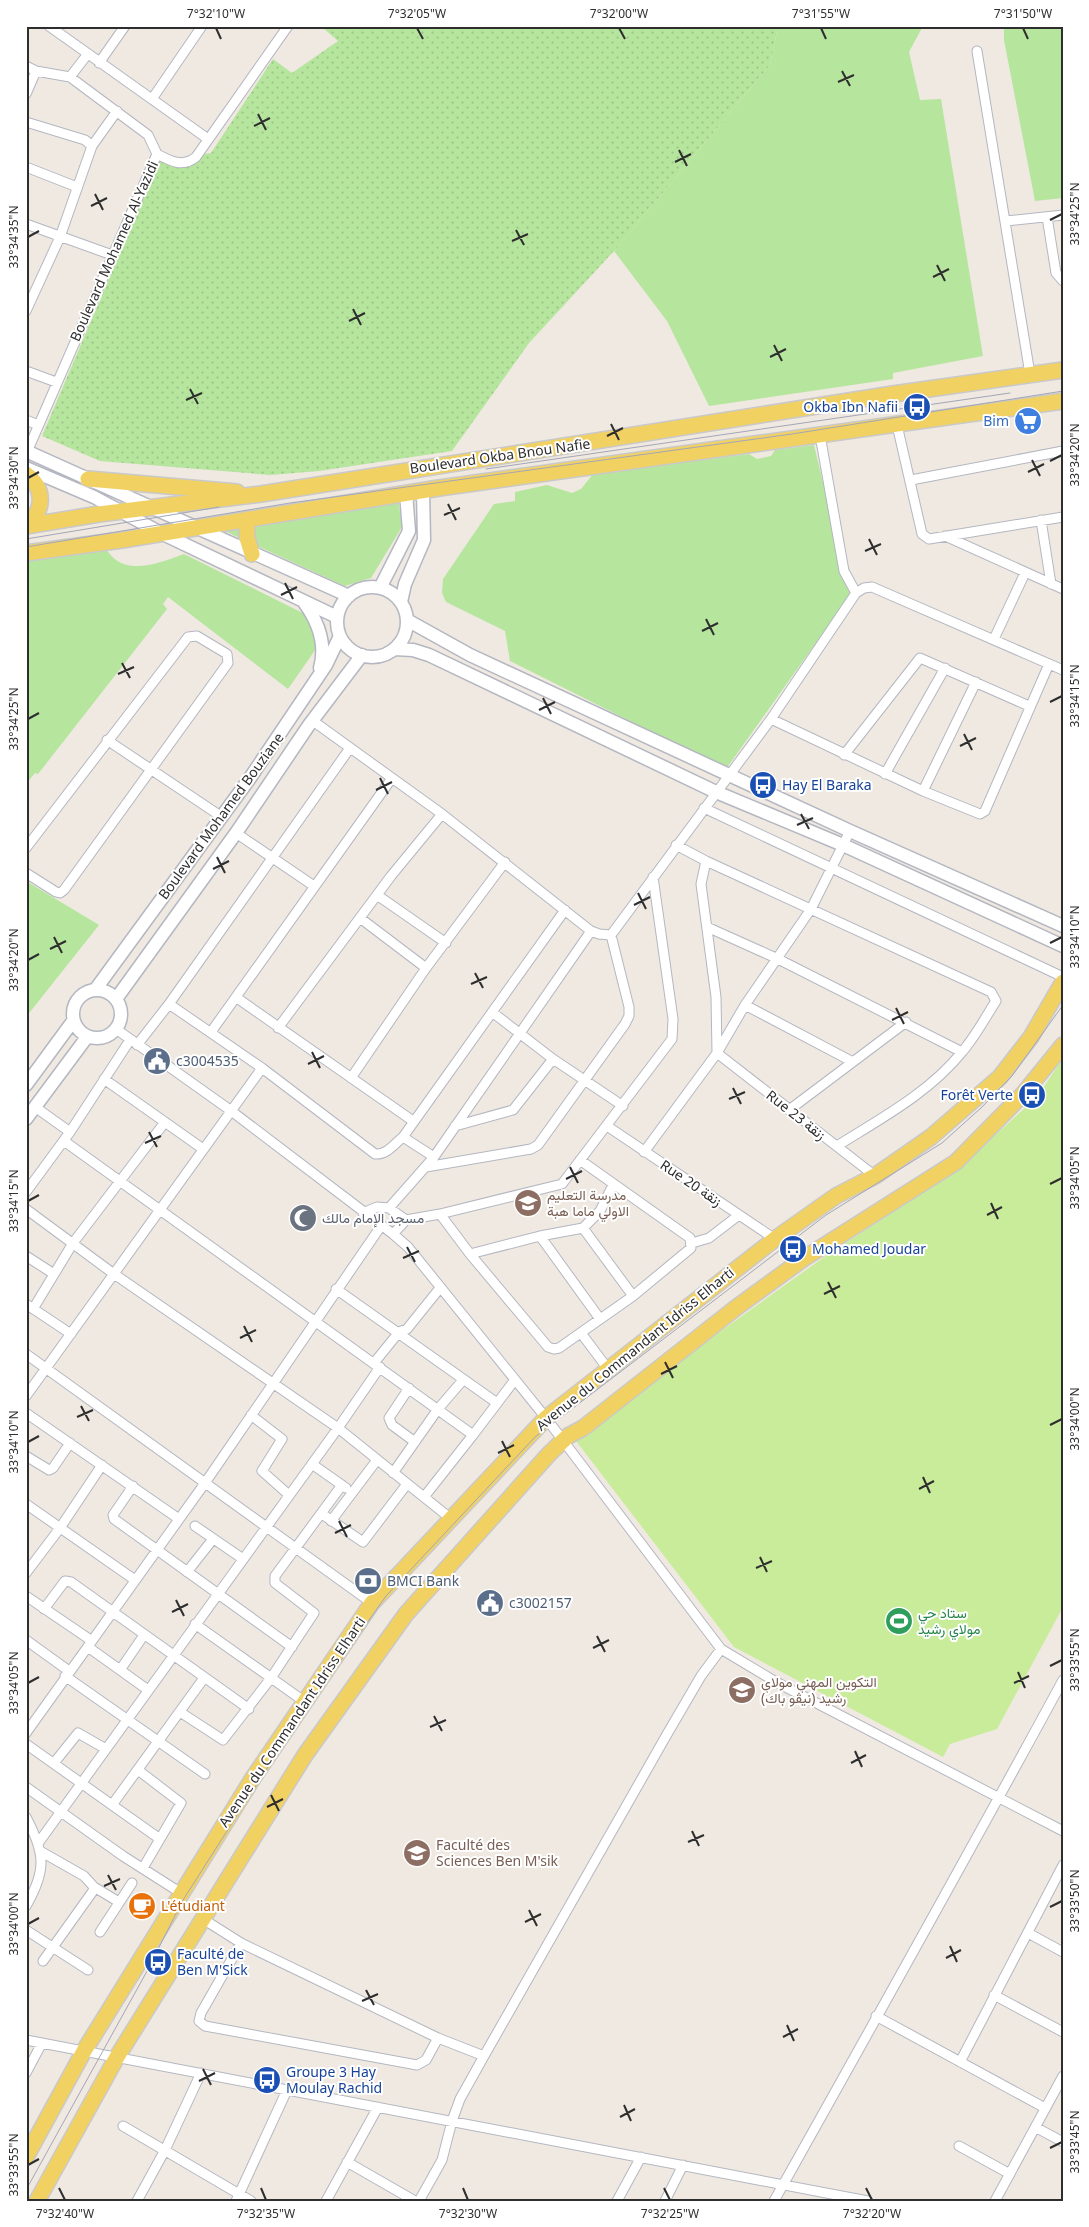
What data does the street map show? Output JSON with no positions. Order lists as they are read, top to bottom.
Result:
{
  "streets": {
    "main road": ["Boulevard Okba Bnou Nafie", "Boulevard Mohamed Bouziane", "Avenue du Commandant Idriss Elharti"],
    "street": ["Boulevard Mohamed Al-Yazidi", "Rue 23 زنقة", "Rue 20 زنقة"]
  },
  "crossings": [
    ["Rue 23 زنقة", "Avenue du Commandant Idriss Elharti"],
    ["Rue 20 زنقة", "Avenue du Commandant Idriss Elharti"]
  ],
  "places": {
    "bus stop": [
      "Okba Ibn Nafii",
      "Hay El Baraka",
      "Forêt Verte",
      "Mohamed Joudar",
      "Faculté de Ben M'Sick",
      "Groupe 3 Hay Moulay Rachid"
    ],
    "supermarket": ["Bim"],
    "public building": ["c3004535", "c3002157"],
    "school or university": ["مدرسة التعليم الاولي ماما هبة", "التكوين المهني مولاي رشيد (نيڤو باك)", "Faculté des Sciences Ben M'sik"],
    "mosque": ["مسجد الإمام مالك"],
    "bank": ["BMCI Bank"],
    "sports": ["ستاد حي مولاي رشيد"],
    "cafe": ["L'étudiant"]
  },
  "coordinates": [
    "7°32'10\"W",
    "7°32'05\"W",
    "7°32'00\"W",
    "7°31'55\"W",
    "7°31'50\"W",
    "33°34'25\"N",
    "33°34'35\"N",
    "33°34'20\"N",
    "33°34'30\"N",
    "33°34'15\"N",
    "33°34'10\"N",
    "33°34'05\"N",
    "33°34'00\"N",
    "33°33'55\"N",
    "33°33'50\"N",
    "33°33'45\"N",
    "7°32'40\"W",
    "7°32'35\"W",
    "7°32'30\"W",
    "7°32'25\"W",
    "7°32'20\"W"
  ]
}
